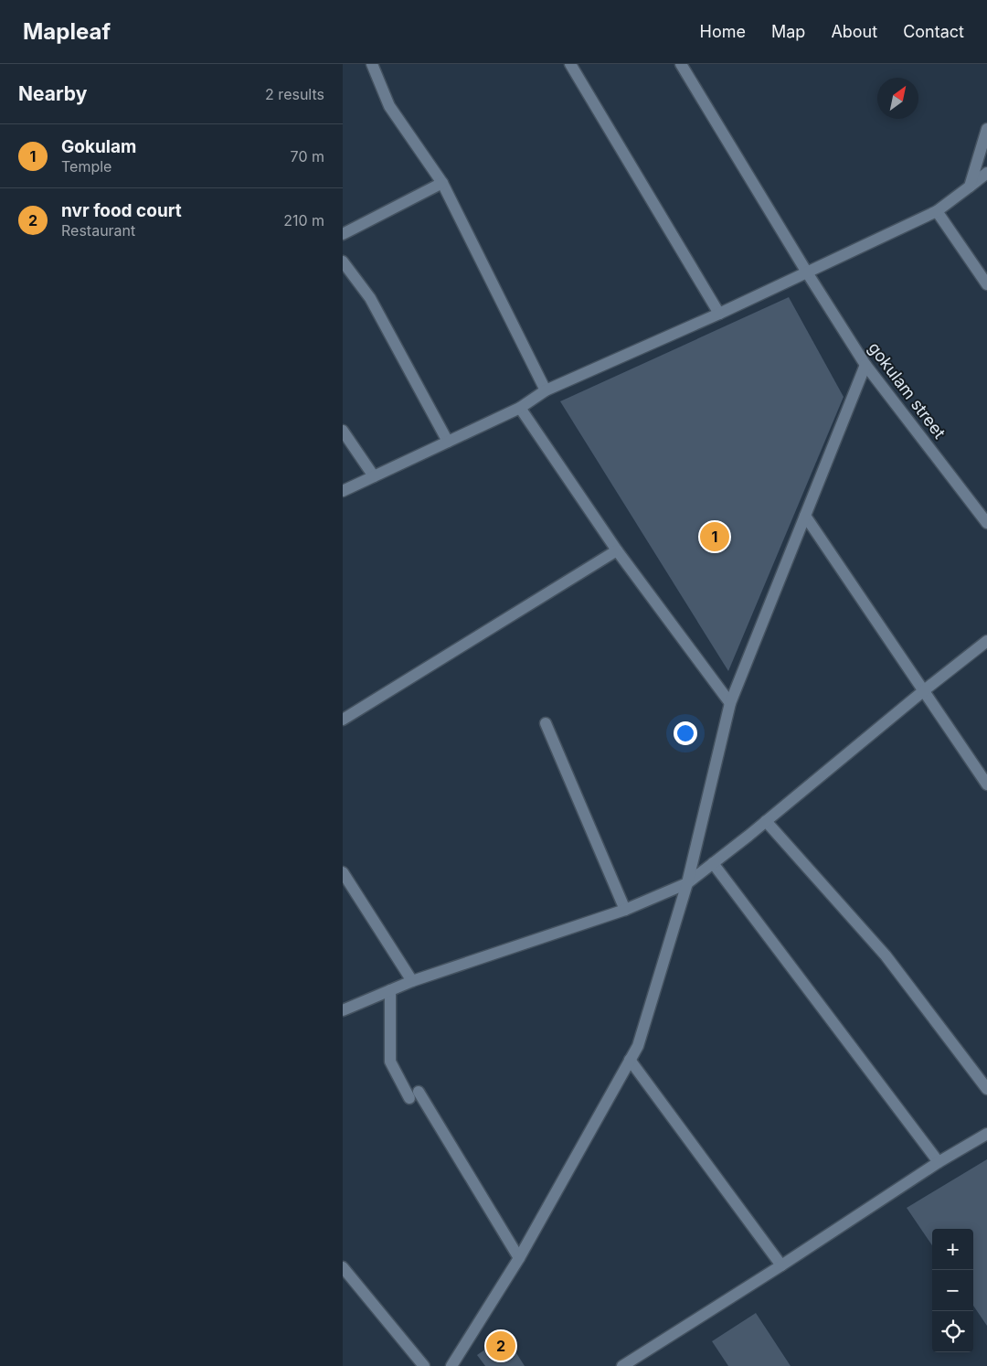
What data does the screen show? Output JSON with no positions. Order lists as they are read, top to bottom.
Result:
{
  "streets": {
    "street": ["gokulam street"]
  },
  "north": "top right",
  "page": {
    "header": "Mapleaf",
    "nav": [
      "Home",
      "Map",
      "About",
      "Contact"
    ],
    "heading": ["Nearby", "2 results"],
    "list": [
      {
        "mark": "1",
        "name": "Gokulam",
        "note": "Temple",
        "value": "70 m"
      },
      {
        "mark": "2",
        "name": "nvr food court",
        "note": "Restaurant",
        "value": "210 m"
      }
    ],
    "pins": ["1", "2"],
    "map_buttons": ["+", "−"]
  }
}
